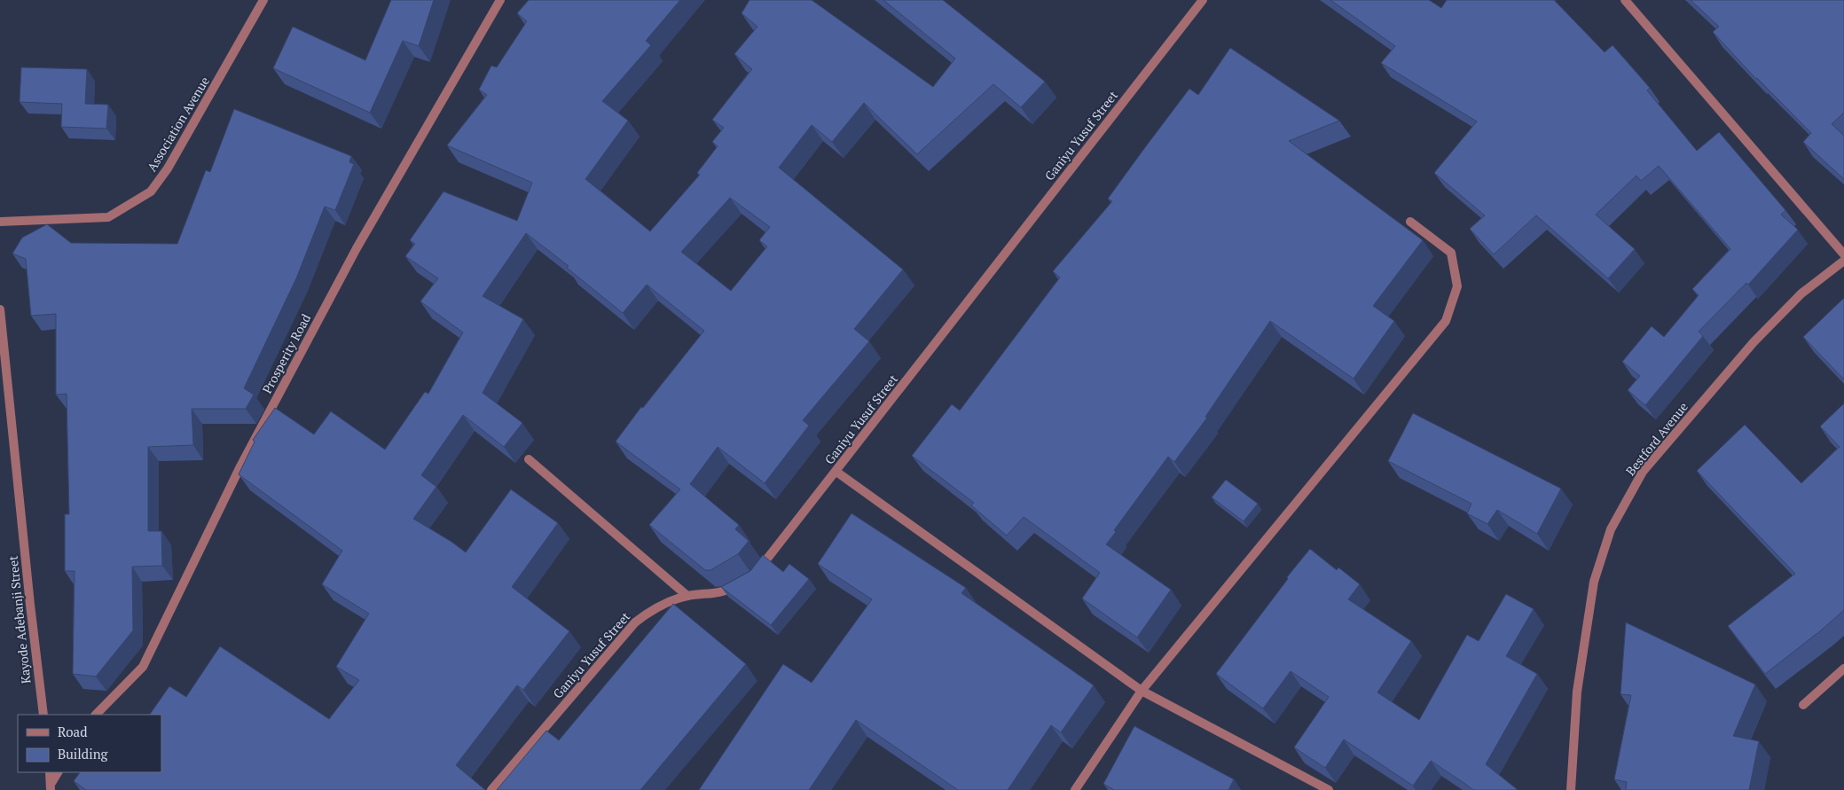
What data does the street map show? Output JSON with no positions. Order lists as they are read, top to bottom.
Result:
{
  "streets": {
    "street": [
      "Association Avenue",
      "Ganiyu Yusuf Street",
      "Prosperity Road",
      "Bestford Avenue",
      "Kayode Adebanji Street"
    ]
  },
  "legend": ["Road", "Building"]
}
